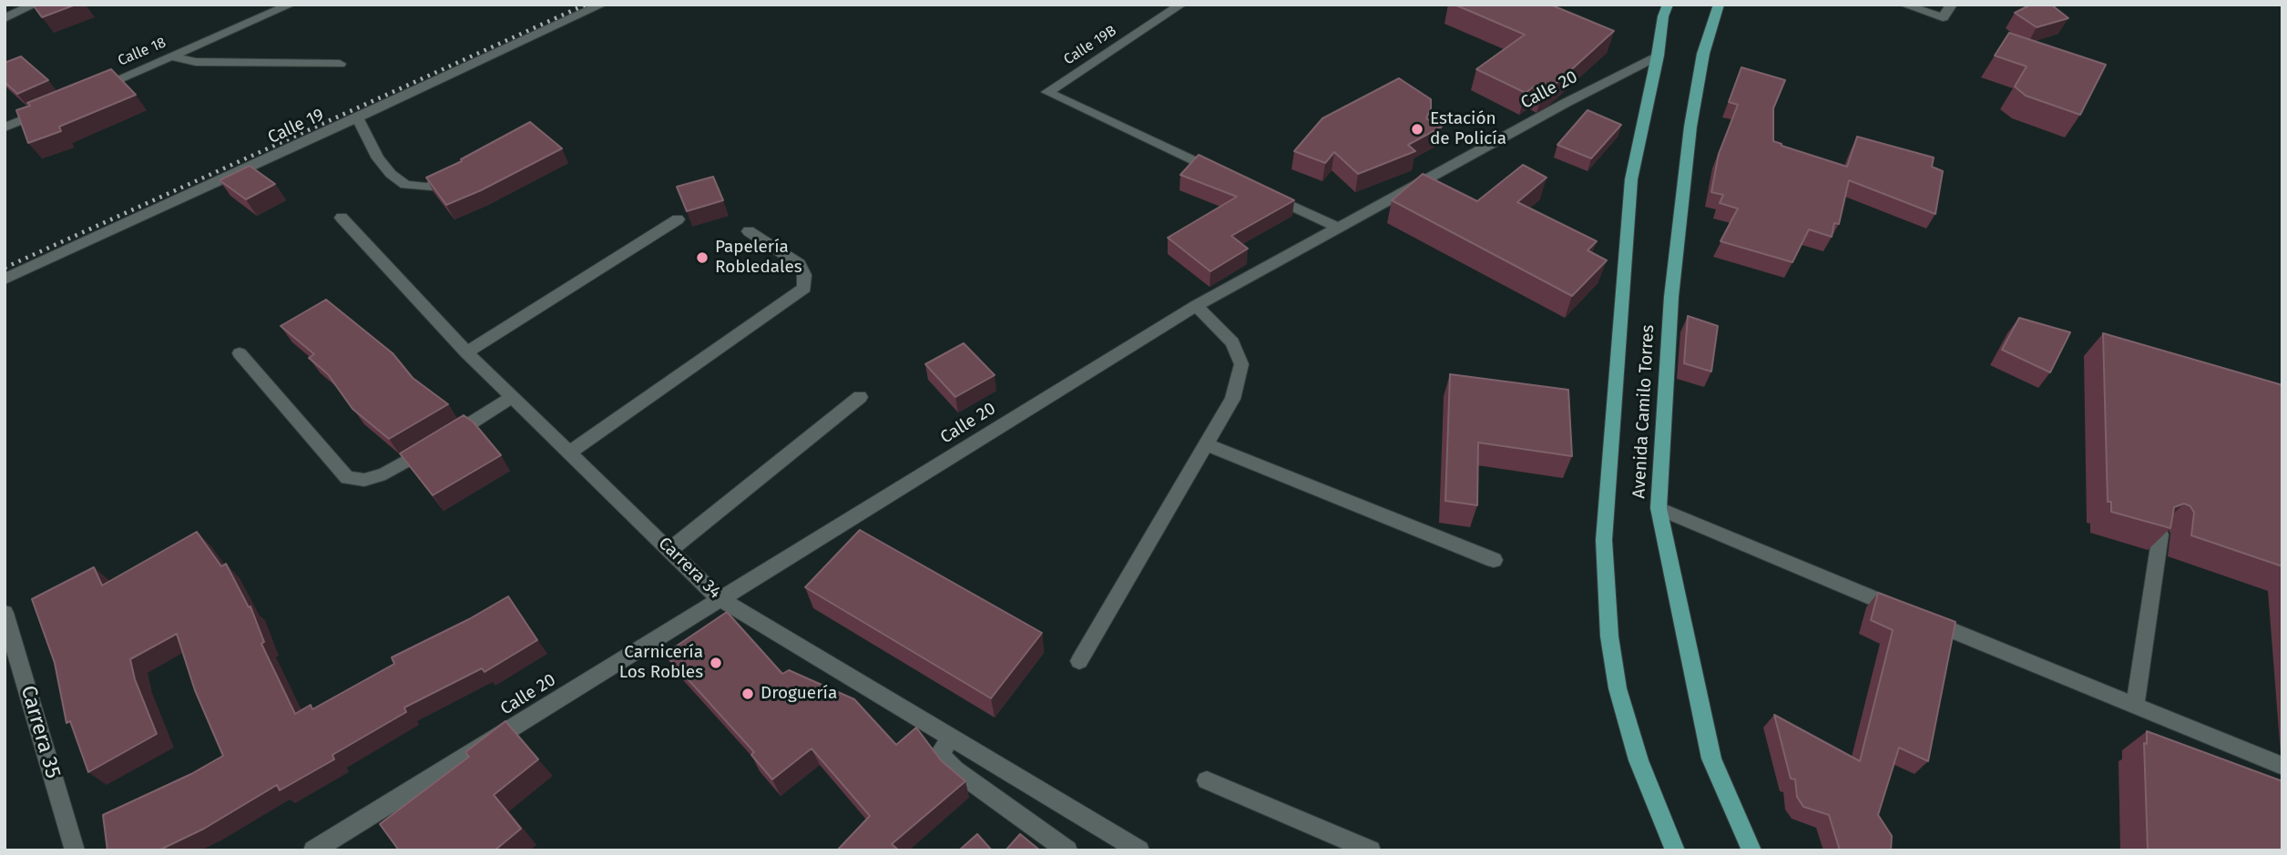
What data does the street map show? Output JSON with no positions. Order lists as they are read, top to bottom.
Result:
{
  "streets": {
    "main road": ["Avenida Camilo Torres"],
    "street": [
      "Calle 19B",
      "Calle 18",
      "Calle 20",
      "Calle 19",
      "Carrera 34",
      "Carrera 35"
    ]
  },
  "crossings": [
    ["Calle 20", "Avenida Camilo Torres"],
    ["Calle 20", "Carrera 34"]
  ],
  "places": [
    "Estación de Policía",
    "Papelería Robledales",
    "Carnicería Los Robles",
    "Droguería"
  ]
}
